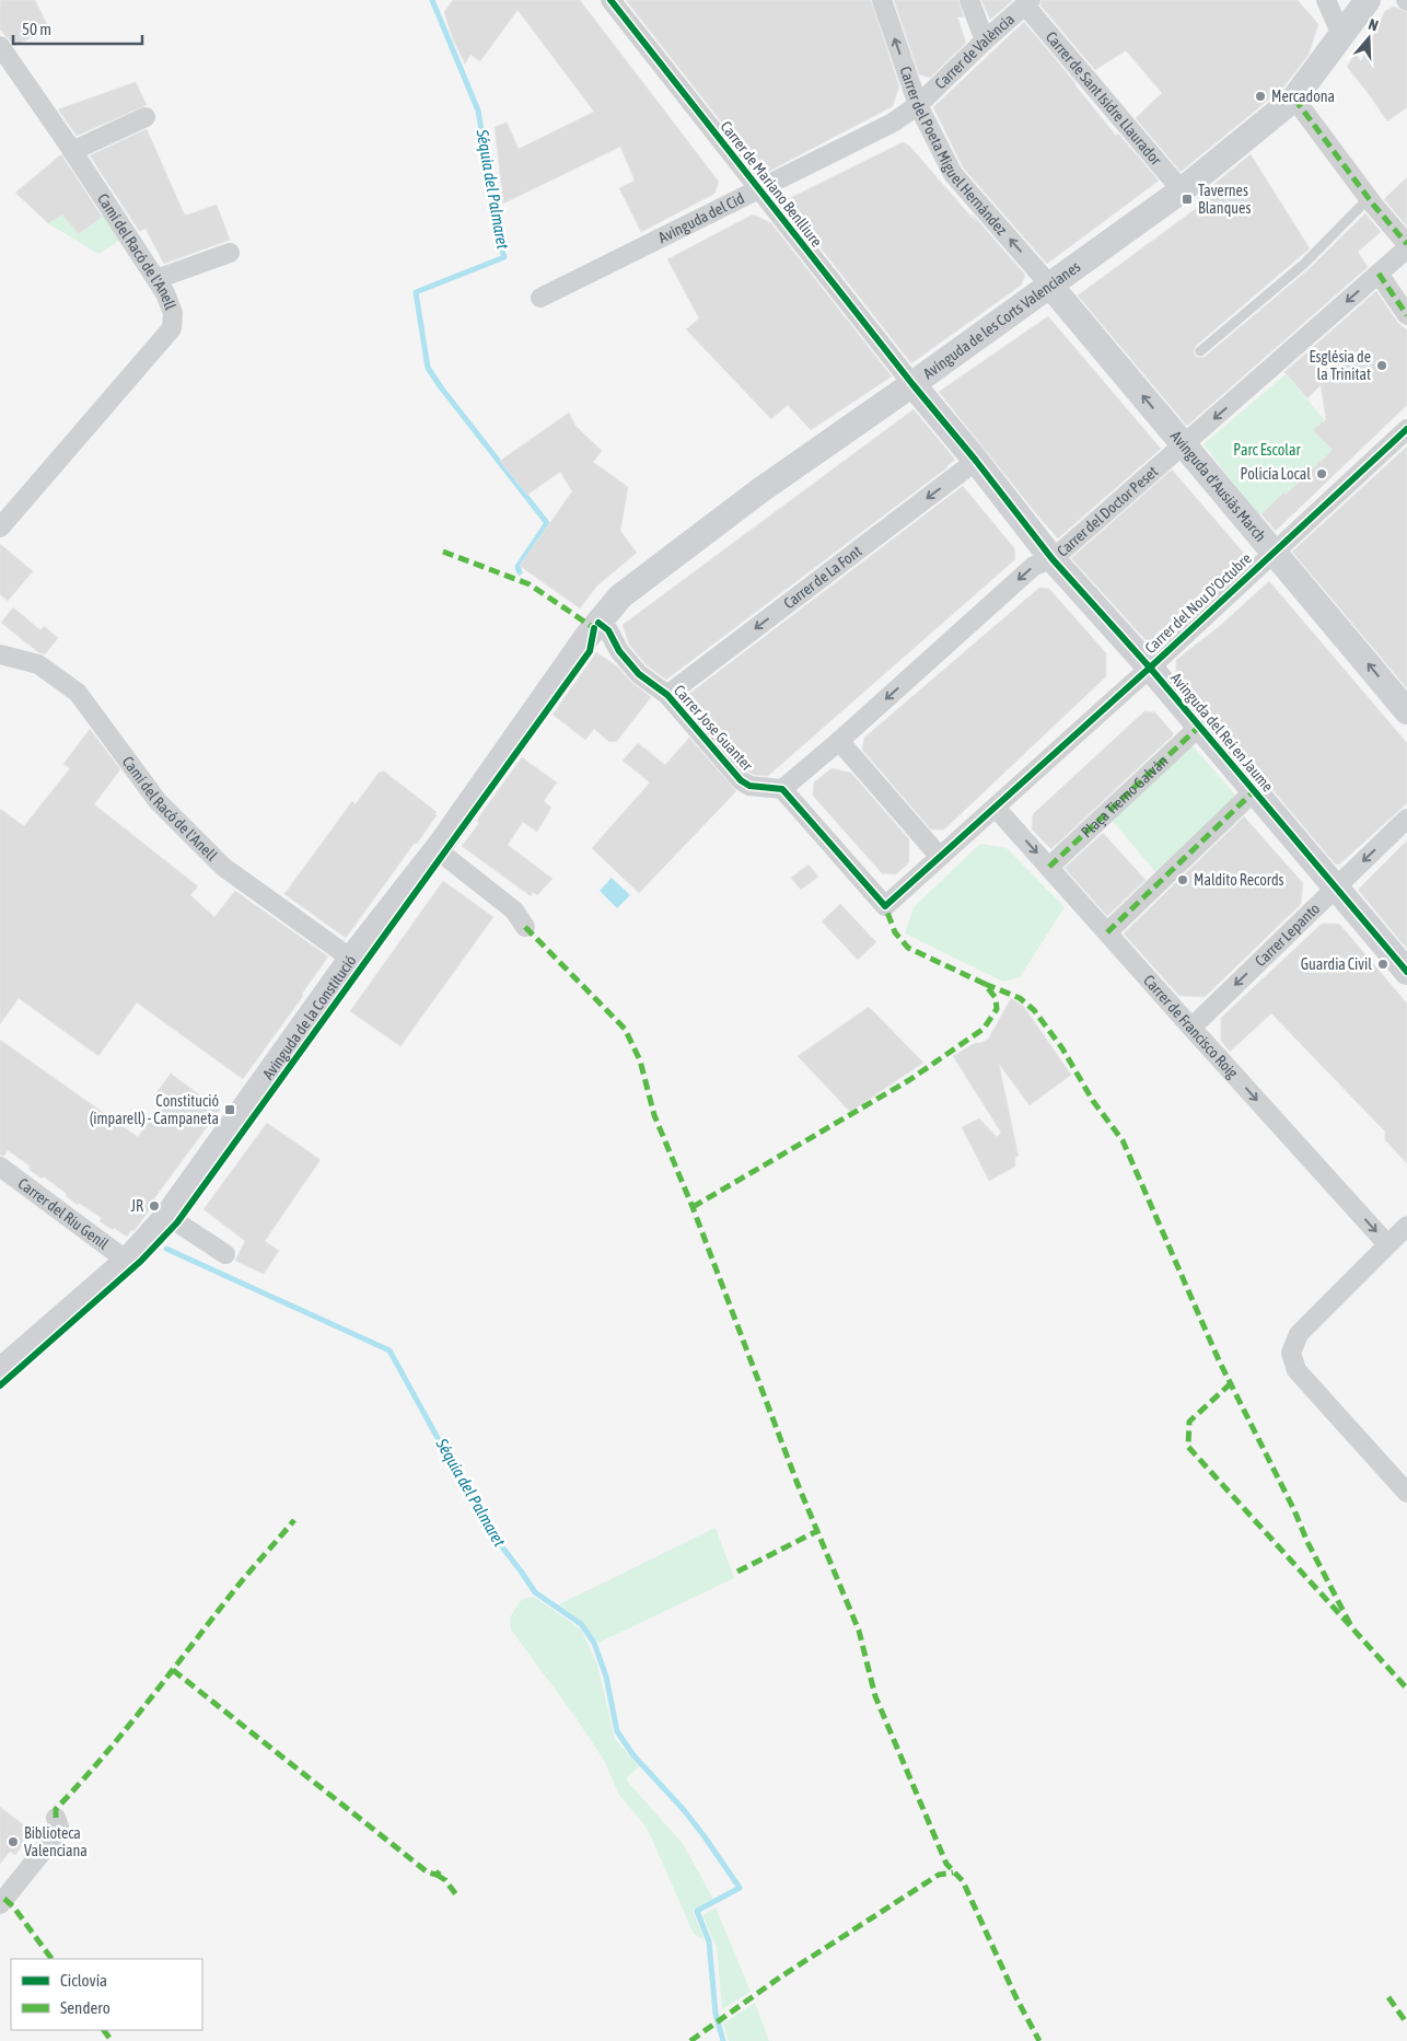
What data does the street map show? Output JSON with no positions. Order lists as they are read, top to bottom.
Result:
{
  "streets": {
    "main road": [
      "Avinguda de les Corts Valencianes",
      "Avinguda d'Ausiàs March",
      "Avinguda del Rei en Jaume",
      "Avinguda de la Constitució"
    ],
    "street": [
      "Carrer de València",
      "Carrer de Sant Isidre Llaurador",
      "Carrer del Poeta Miguel Hernández",
      "Carrer de Mariano Benlliure",
      "Avinguda del Cid",
      "Camí del Racó de l'Anell",
      "Carrer del Doctor Peset",
      "Carrer de La Font",
      "Carrer del Nou D'Octubre",
      "Carrer Jose Guanter",
      "Plaça Tierno Galván",
      "Carrer Lepanto",
      "Carrer de Francisco Roig",
      "Carrer del Riu Genil"
    ]
  },
  "crossings": [
    ["Carrer de València", "Carrer de Sant Isidre Llaurador"],
    ["Carrer de València", "Carrer del Poeta Miguel Hernández"],
    ["Carrer de València", "Avinguda del Cid"],
    ["Carrer de Sant Isidre Llaurador", "Avinguda de les Corts Valencianes"],
    ["Carrer del Poeta Miguel Hernández", "Avinguda del Cid"],
    ["Carrer del Poeta Miguel Hernández", "Avinguda de les Corts Valencianes"],
    ["Carrer del Poeta Miguel Hernández", "Avinguda d'Ausiàs March"],
    ["Carrer de Mariano Benlliure", "Avinguda del Cid"],
    ["Carrer de Mariano Benlliure", "Avinguda de les Corts Valencianes"],
    ["Carrer de Mariano Benlliure", "Avinguda del Rei en Jaume"],
    ["Camí del Racó de l'Anell", "Avinguda de la Constitució"],
    ["Avinguda de les Corts Valencianes", "Avinguda d'Ausiàs March"],
    ["Avinguda de les Corts Valencianes", "Carrer Jose Guanter"],
    ["Avinguda de les Corts Valencianes", "Avinguda del Rei en Jaume"],
    ["Avinguda de les Corts Valencianes", "Avinguda de la Constitució"],
    ["Avinguda d'Ausiàs March", "Carrer del Doctor Peset"],
    ["Avinguda d'Ausiàs March", "Carrer del Nou D'Octubre"],
    ["Carrer del Doctor Peset", "Carrer del Nou D'Octubre"],
    ["Carrer del Doctor Peset", "Carrer Jose Guanter"],
    ["Carrer del Doctor Peset", "Avinguda del Rei en Jaume"],
    ["Carrer de La Font", "Carrer Jose Guanter"],
    ["Carrer de La Font", "Avinguda del Rei en Jaume"],
    ["Carrer del Nou D'Octubre", "Carrer Jose Guanter"],
    ["Carrer del Nou D'Octubre", "Avinguda del Rei en Jaume"],
    ["Carrer del Nou D'Octubre", "Carrer de Francisco Roig"],
    ["Carrer Jose Guanter", "Avinguda de la Constitució"],
    ["Avinguda del Rei en Jaume", "Plaça Tierno Galván"],
    ["Avinguda del Rei en Jaume", "Carrer Lepanto"],
    ["Plaça Tierno Galván", "Carrer de Francisco Roig"],
    ["Carrer Lepanto", "Carrer de Francisco Roig"],
    ["Avinguda de la Constitució", "Carrer del Riu Genil"]
  ],
  "one_way": [
    "Carrer del Poeta Miguel Hernández",
    "Avinguda d'Ausiàs March",
    "Carrer del Doctor Peset",
    "Carrer de La Font",
    "Carrer de Francisco Roig"
  ],
  "water": ["Séquia del Palmaret"],
  "parks": ["Parc Escolar"],
  "places": {
    "other": [
      "Mercadona",
      "Església de la Trinitat",
      "Policía Local",
      "Maldito Records",
      "Guardia Civil",
      "JR",
      "Biblioteca Valenciana"
    ],
    "transit": ["Tavernes Blanques", "Constitució (imparell) - Campaneta"]
  },
  "legend": ["Ciclovía", "Sendero"],
  "scale_bar": "50 m",
  "north": "top"
}
